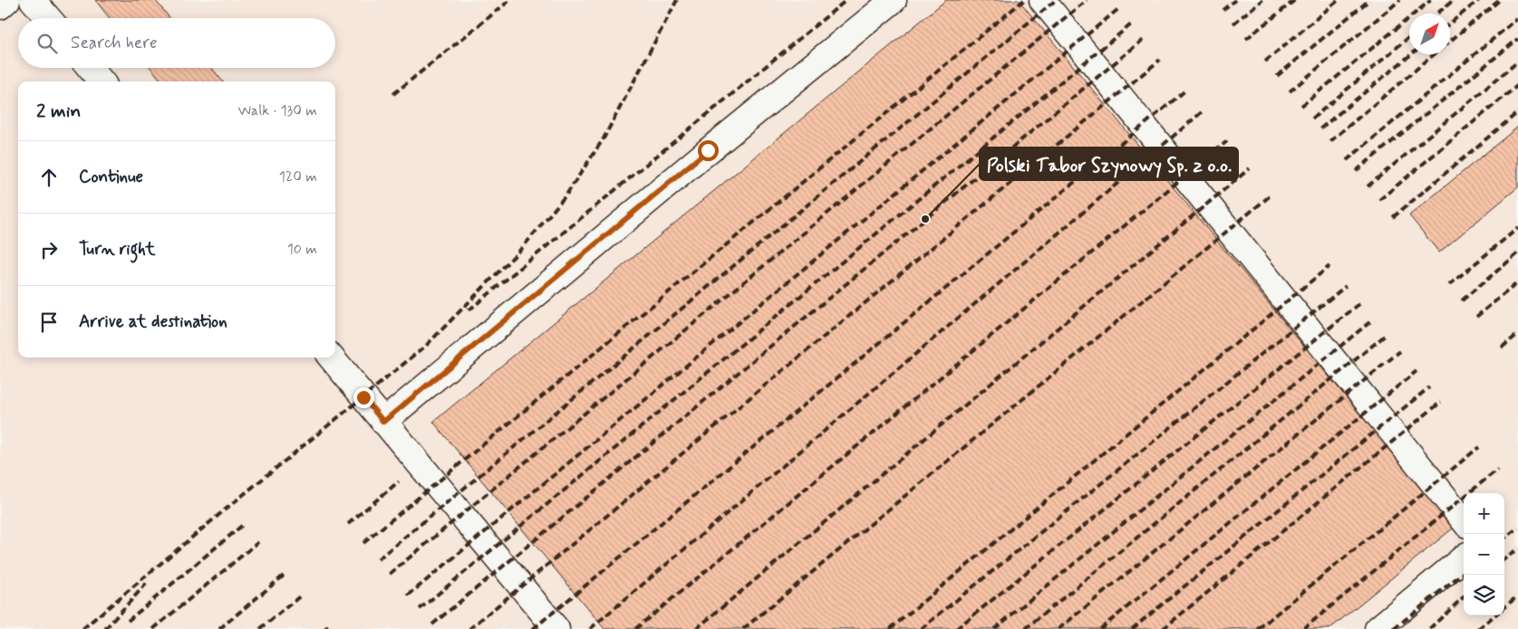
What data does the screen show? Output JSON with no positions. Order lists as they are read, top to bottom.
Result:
{
  "places": ["Polski Tabor Szynowy Sp. z o.o."],
  "north": "top right",
  "page": {
    "search": "Search here",
    "heading": ["2 min", "Walk · 130 m"],
    "list": [
      ["Continue", "120 m"],
      ["Turn right", "10 m"],
      "Arrive at destination"
    ],
    "map_buttons": ["+", "−"]
  }
}
